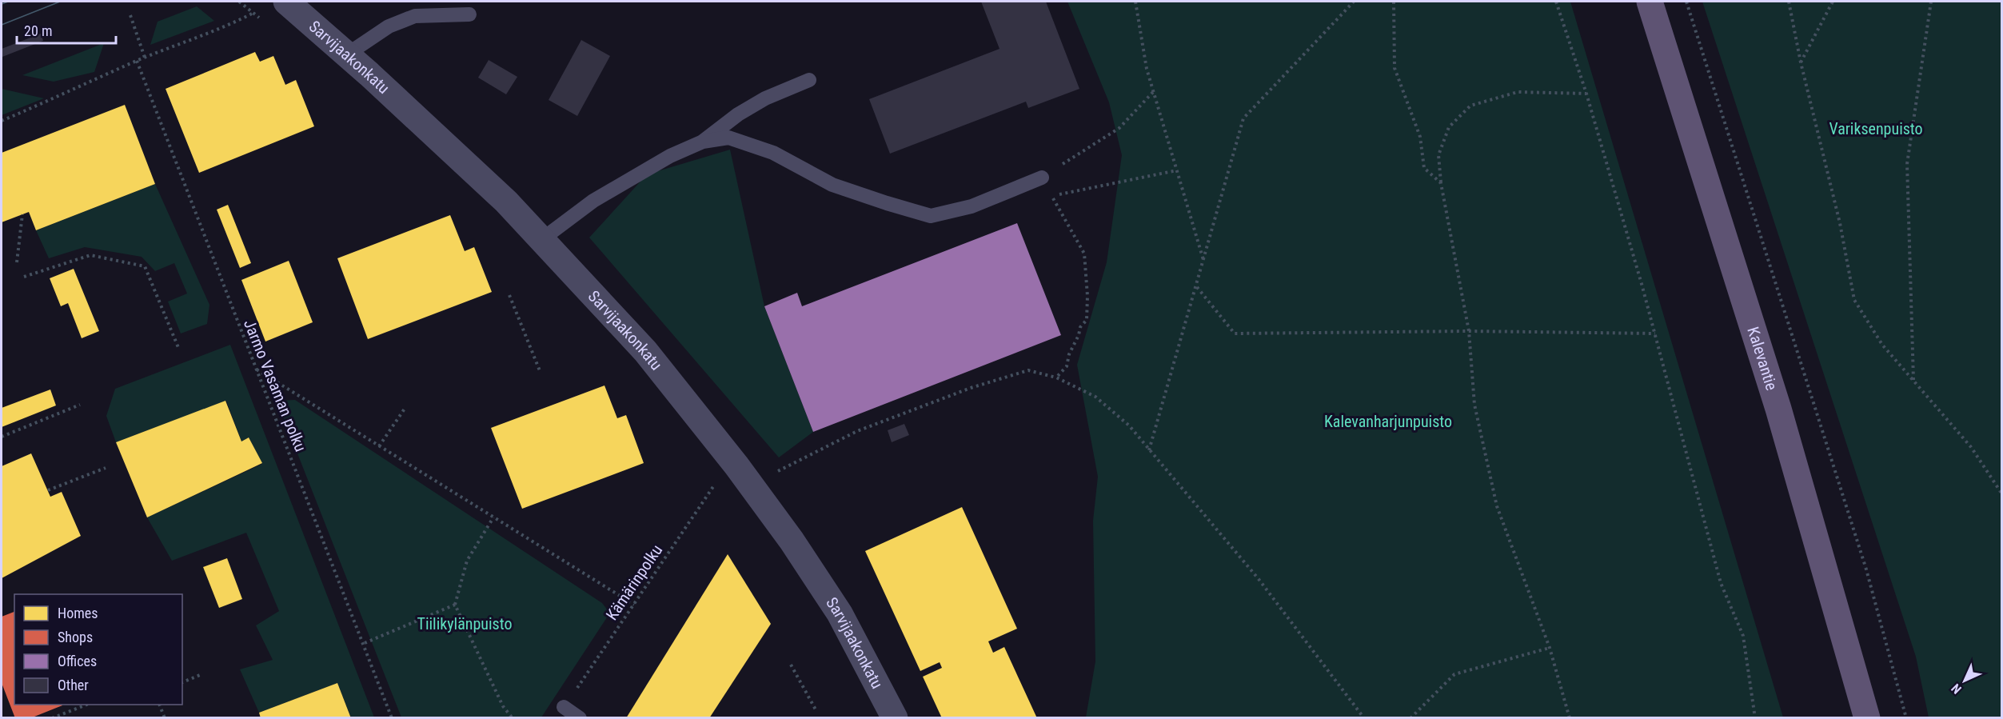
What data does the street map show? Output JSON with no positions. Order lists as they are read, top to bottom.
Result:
{
  "streets": {
    "main road": ["Kalevantie"],
    "street": ["Sarvijaakonkatu"],
    "path": ["Jarmo Vasaman polku", "Kämärinpolku"]
  },
  "crossings": [
    ["Sarvijaakonkatu", "Kämärinpolku"]
  ],
  "parks": ["Variksenpuisto", "Kalevanharjunpuisto", "Tiilikylänpuisto"],
  "legend": [
    "Homes",
    "Shops",
    "Offices",
    "Other"
  ],
  "scale_bar": "20 m",
  "north": "bottom left"
}
